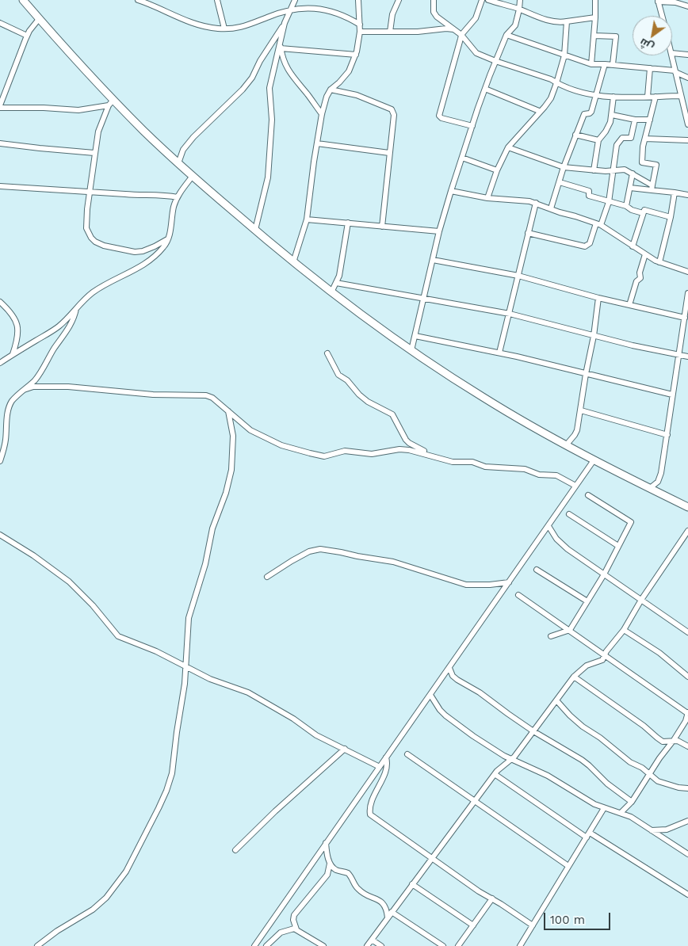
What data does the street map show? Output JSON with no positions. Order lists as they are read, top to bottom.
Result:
{
  "scale_bar": "100 m",
  "north": "bottom left"
}
